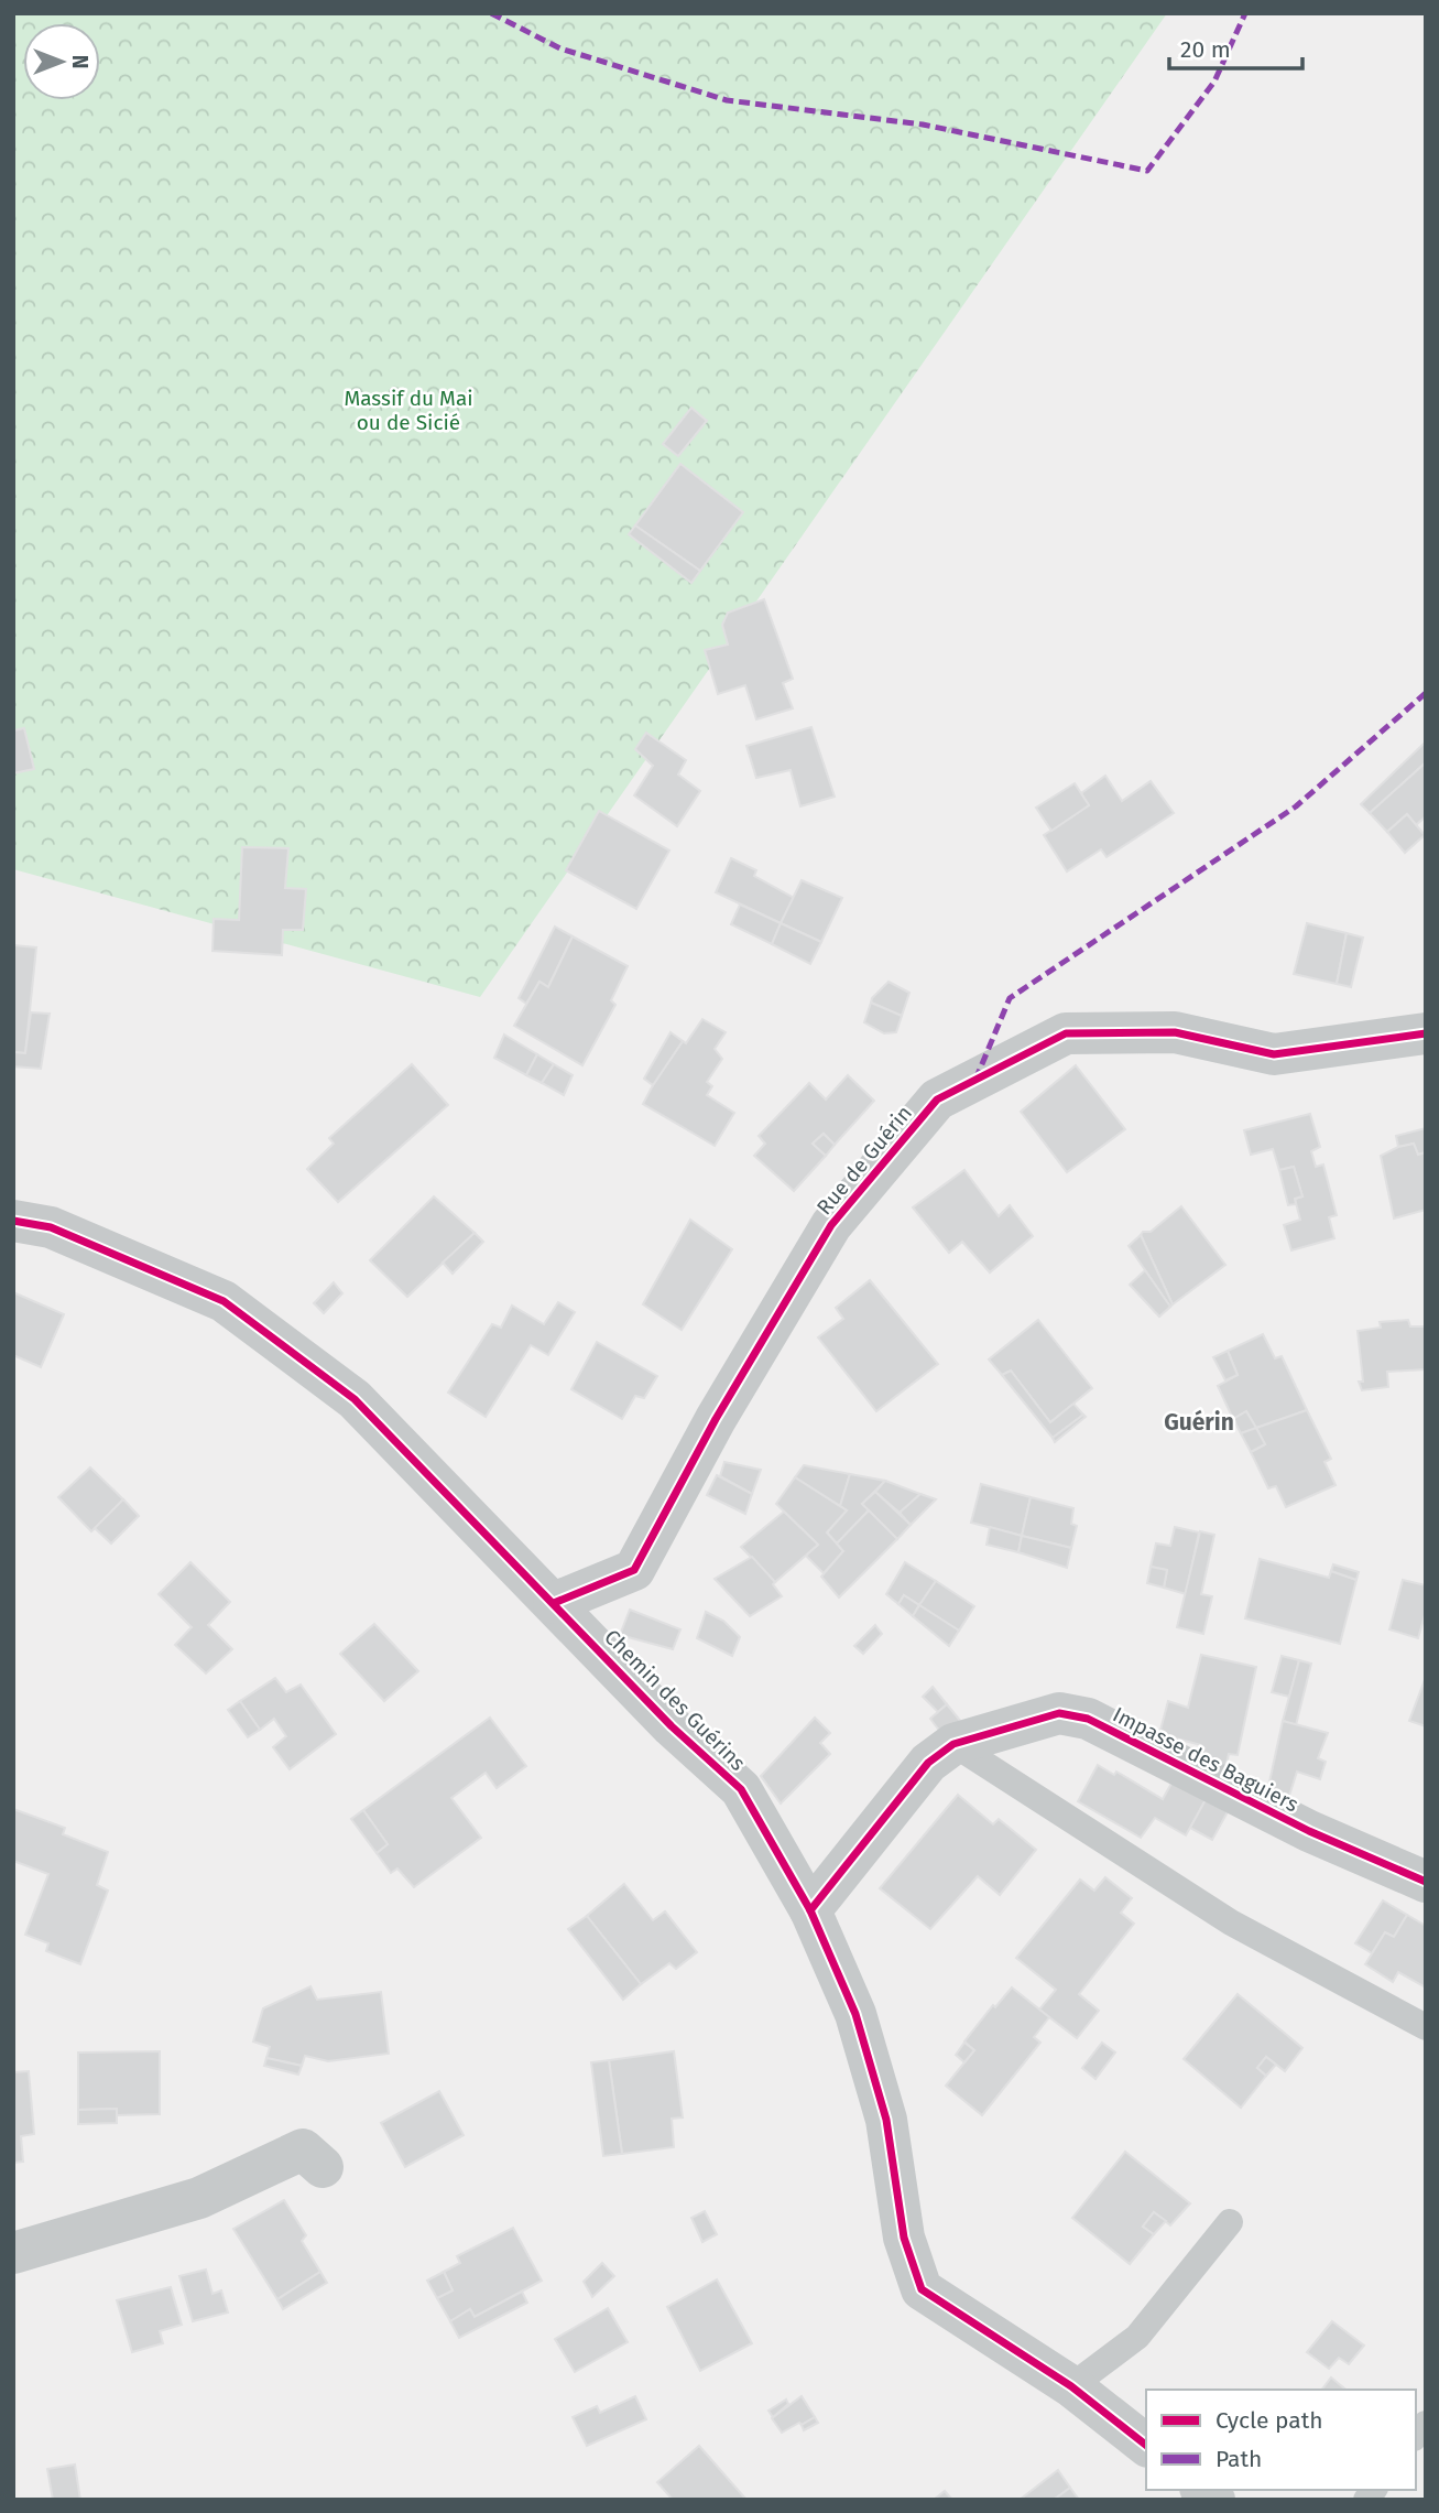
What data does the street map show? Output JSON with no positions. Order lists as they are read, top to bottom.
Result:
{
  "streets": {
    "street": ["Rue de Guérin", "Chemin des Guérins", "Impasse des Baguiers"]
  },
  "crossings": [
    ["Rue de Guérin", "Chemin des Guérins"],
    ["Chemin des Guérins", "Impasse des Baguiers"]
  ],
  "districts": ["Guérin"],
  "parks": ["Massif du Mai ou de Sicié"],
  "legend": ["Cycle path", "Path"],
  "scale_bar": "20 m",
  "north": "right"
}
